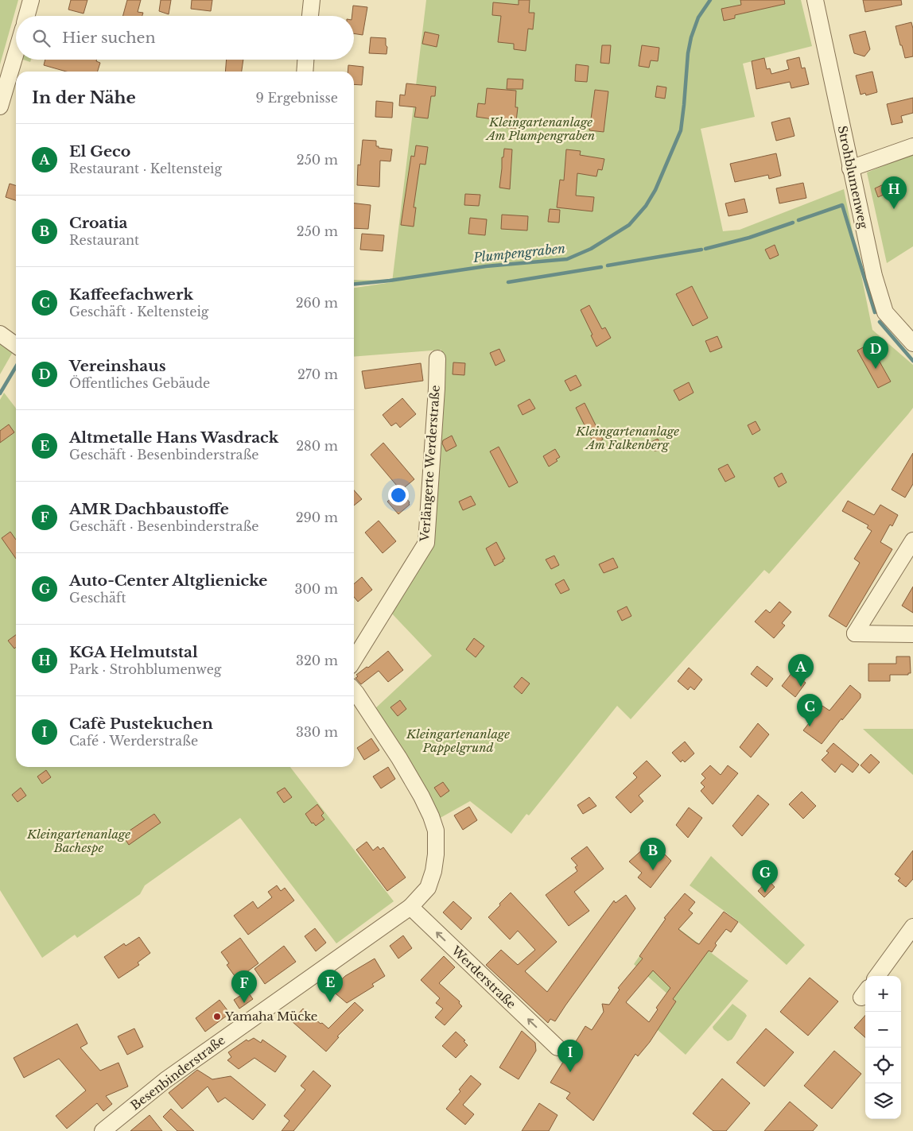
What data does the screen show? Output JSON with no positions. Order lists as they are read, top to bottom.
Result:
{
  "streets": {
    "street": [
      "Strohblumenweg",
      "Verlängerte Werderstraße",
      "Werderstraße",
      "Besenbinderstraße"
    ]
  },
  "crossings": [
    ["Werderstraße", "Besenbinderstraße"]
  ],
  "one_way": ["Werderstraße"],
  "water": ["Plumpengraben"],
  "parks": [
    "Kleingartenanlage Am Plumpengraben",
    "Kleingartenanlage Am Falkenberg",
    "Kleingartenanlage Pappelgrund",
    "Kleingartenanlage Bachespe"
  ],
  "places": ["Yamaha Mücke"],
  "page": {
    "search": "Hier suchen",
    "heading": ["In der Nähe", "9 Ergebnisse"],
    "list": [
      {
        "mark": "A",
        "name": "El Geco",
        "note": "Restaurant · Keltensteig",
        "value": "250 m"
      },
      {
        "mark": "B",
        "name": "Croatia",
        "note": "Restaurant",
        "value": "250 m"
      },
      {
        "mark": "C",
        "name": "Kaffeefachwerk",
        "note": "Geschäft · Keltensteig",
        "value": "260 m"
      },
      {
        "mark": "D",
        "name": "Vereinshaus",
        "note": "Öffentliches Gebäude",
        "value": "270 m"
      },
      {
        "mark": "E",
        "name": "Altmetalle Hans Wasdrack",
        "note": "Geschäft · Besenbinderstraße",
        "value": "280 m"
      },
      {
        "mark": "F",
        "name": "AMR Dachbaustoffe",
        "note": "Geschäft · Besenbinderstraße",
        "value": "290 m"
      },
      {
        "mark": "G",
        "name": "Auto-Center Altglienicke",
        "note": "Geschäft",
        "value": "300 m"
      },
      {
        "mark": "H",
        "name": "KGA Helmutstal",
        "note": "Park · Strohblumenweg",
        "value": "320 m"
      },
      {
        "mark": "I",
        "name": "Cafè Pustekuchen",
        "note": "Café · Werderstraße",
        "value": "330 m"
      }
    ],
    "pins": [
      "H",
      "D",
      "A",
      "C",
      "B",
      "G",
      "E",
      "F",
      "I"
    ],
    "map_buttons": ["+", "−"]
  }
}
